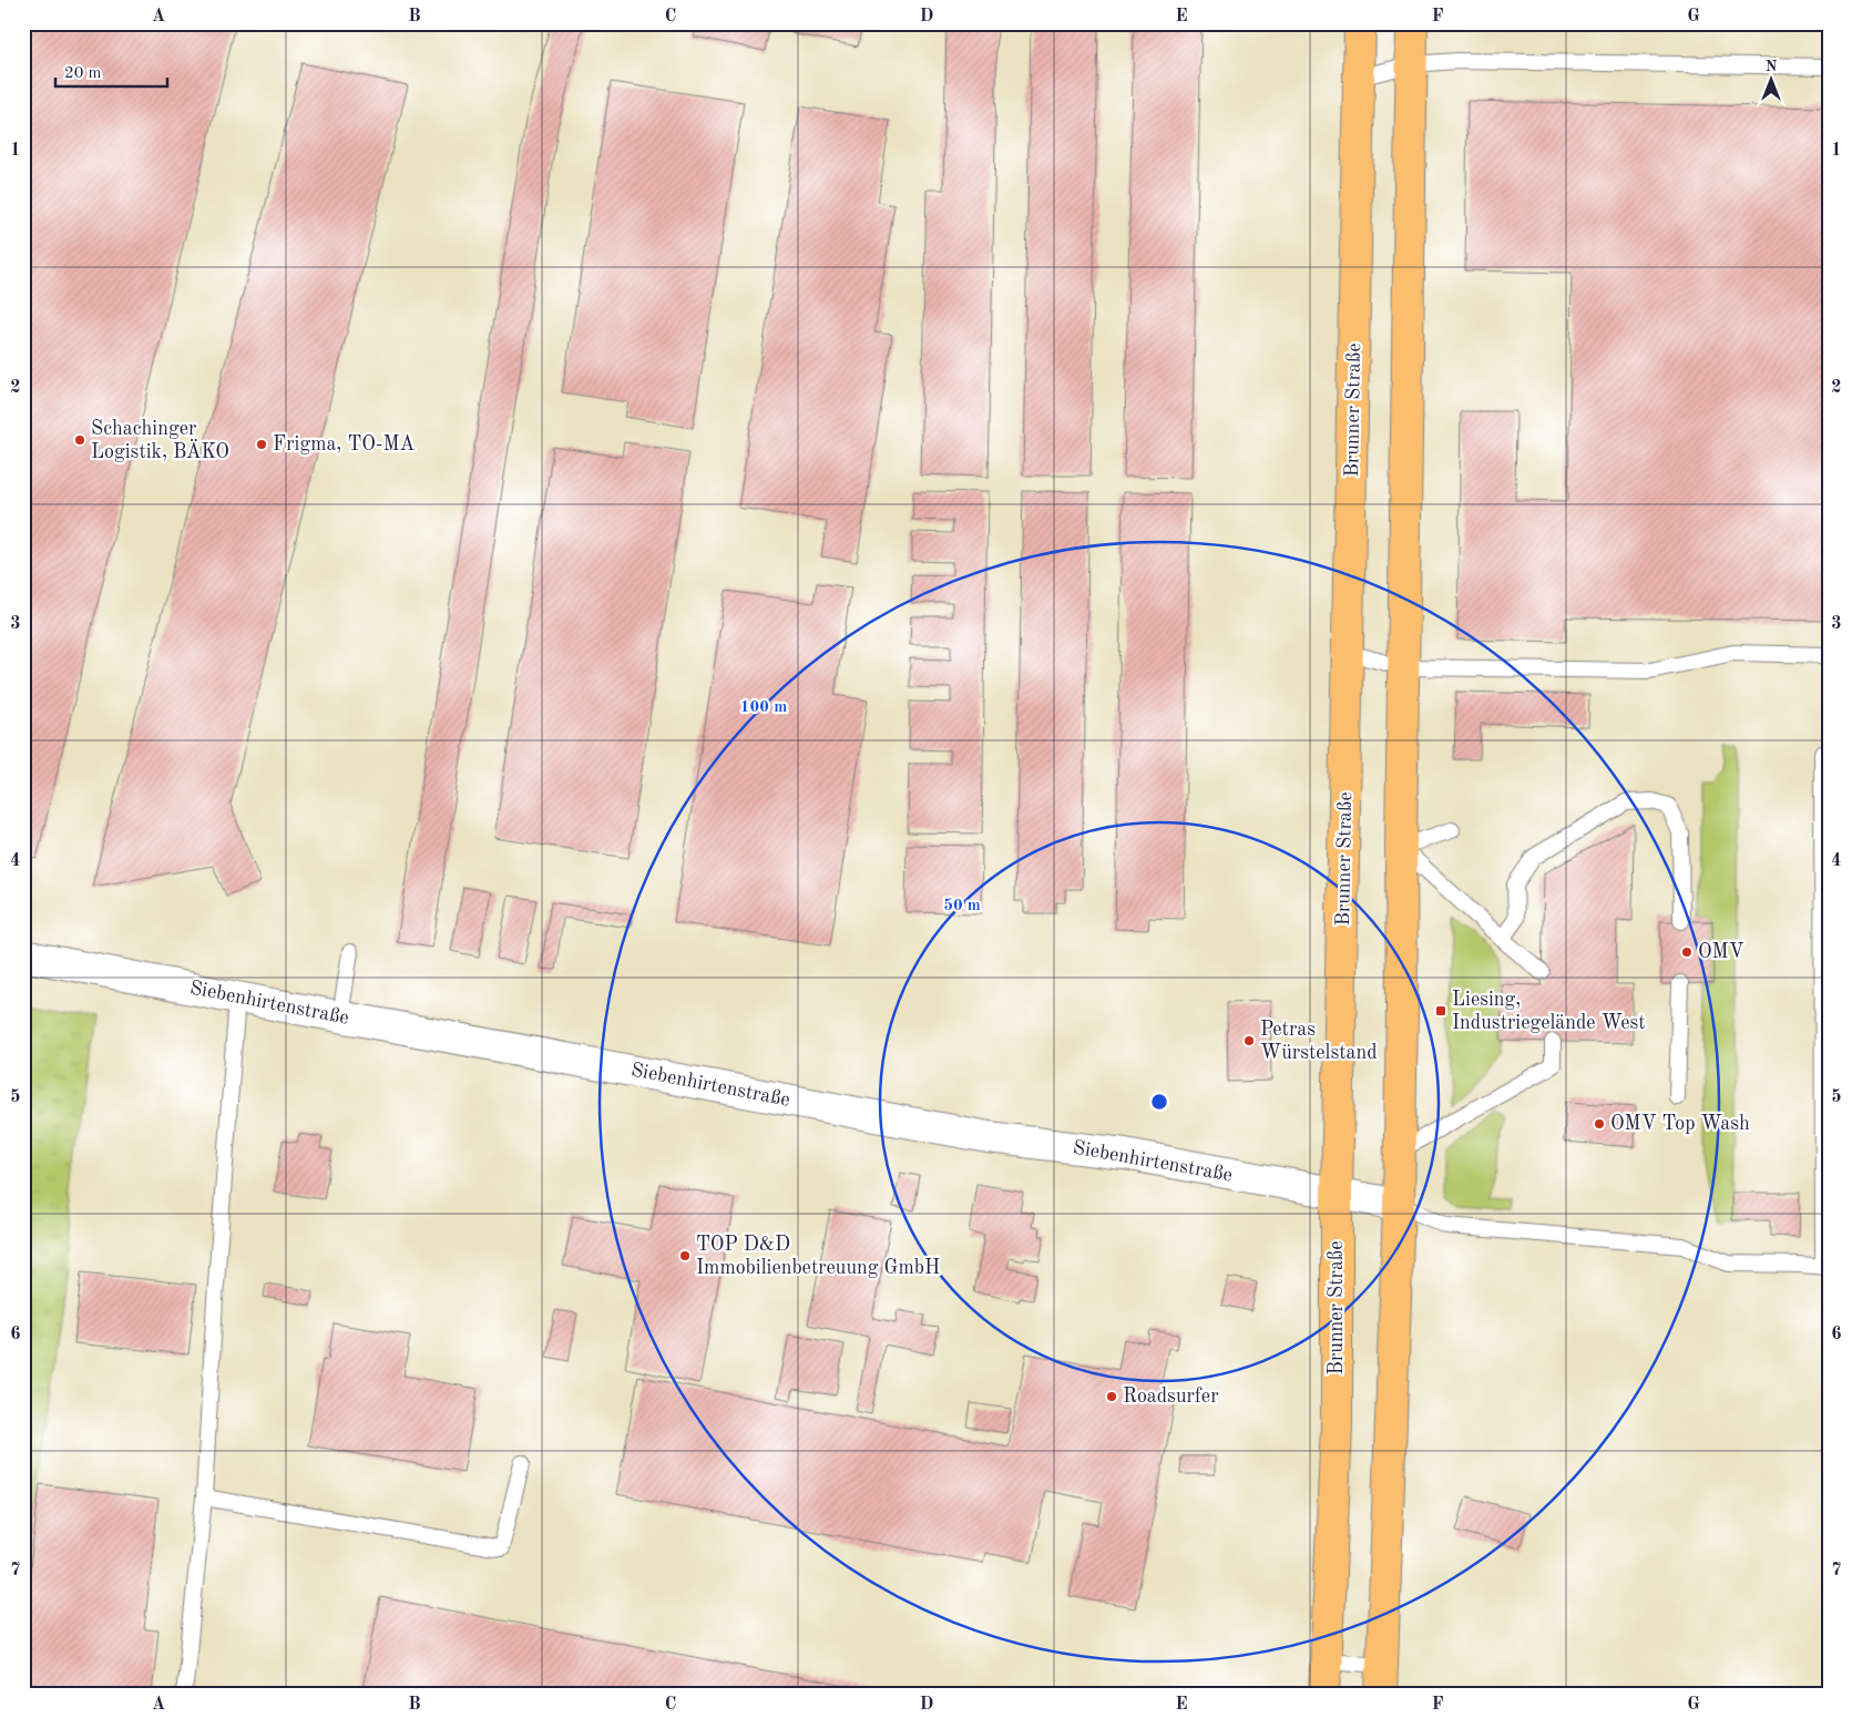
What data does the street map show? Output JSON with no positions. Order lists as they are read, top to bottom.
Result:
{
  "streets": {
    "main road": ["Brunner Straße"],
    "street": ["Siebenhirtenstraße"]
  },
  "crossings": [
    ["Brunner Straße", "Siebenhirtenstraße"]
  ],
  "places": {
    "other": [
      "Schachinger Logistik, BÄKO",
      "Frigma, TO-MA",
      "OMV",
      "Petras Würstelstand",
      "OMV Top Wash",
      "TOP D&D Immobilienbetreuung GmbH",
      "Roadsurfer"
    ],
    "transit": ["Liesing, Industriegelände West"]
  },
  "scale_bar": "20 m",
  "north": "top",
  "grid": {
    "columns": [
      "A",
      "B",
      "C",
      "D",
      "E",
      "F",
      "G"
    ],
    "rows": [
      "1",
      "2",
      "3",
      "4",
      "5",
      "6",
      "7"
    ]
  },
  "rings": ["100 m", "50 m"]
}
